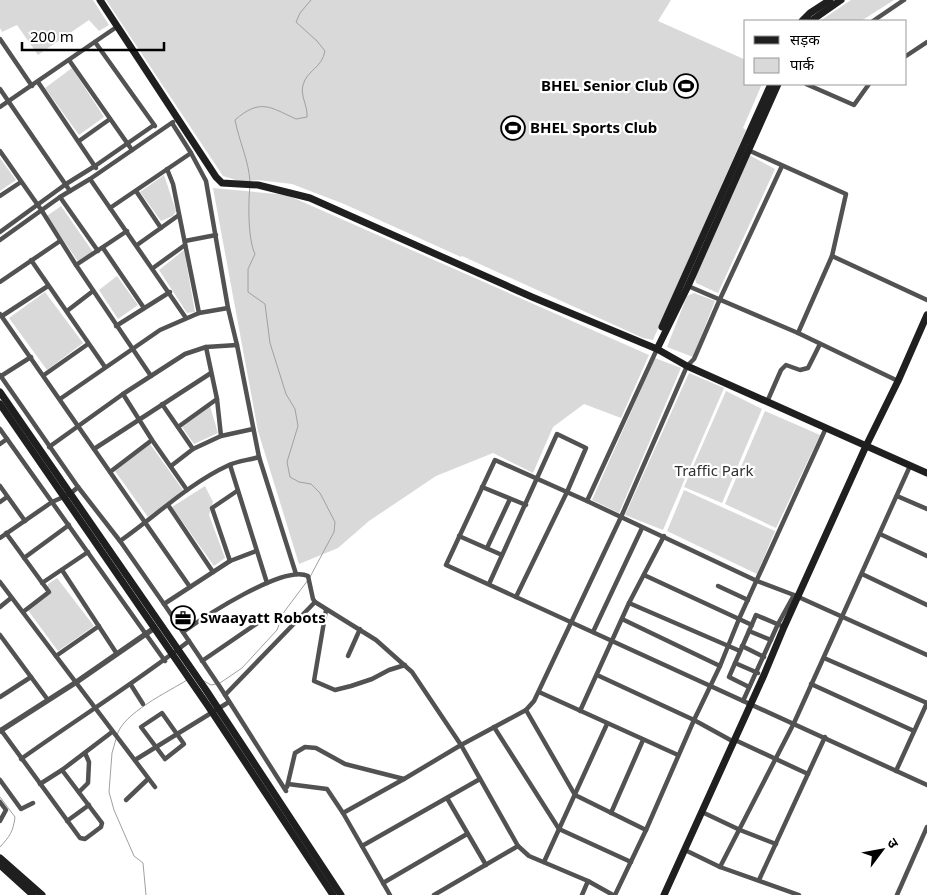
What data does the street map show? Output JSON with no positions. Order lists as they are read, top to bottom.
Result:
{
  "parks": ["Traffic Park"],
  "places": {
    "sports": ["BHEL Senior Club", "BHEL Sports Club"],
    "office": ["Swaayatt Robots"]
  },
  "legend": ["सड़क", "पार्क"],
  "scale_bar": "200 m",
  "north": "top right"
}
